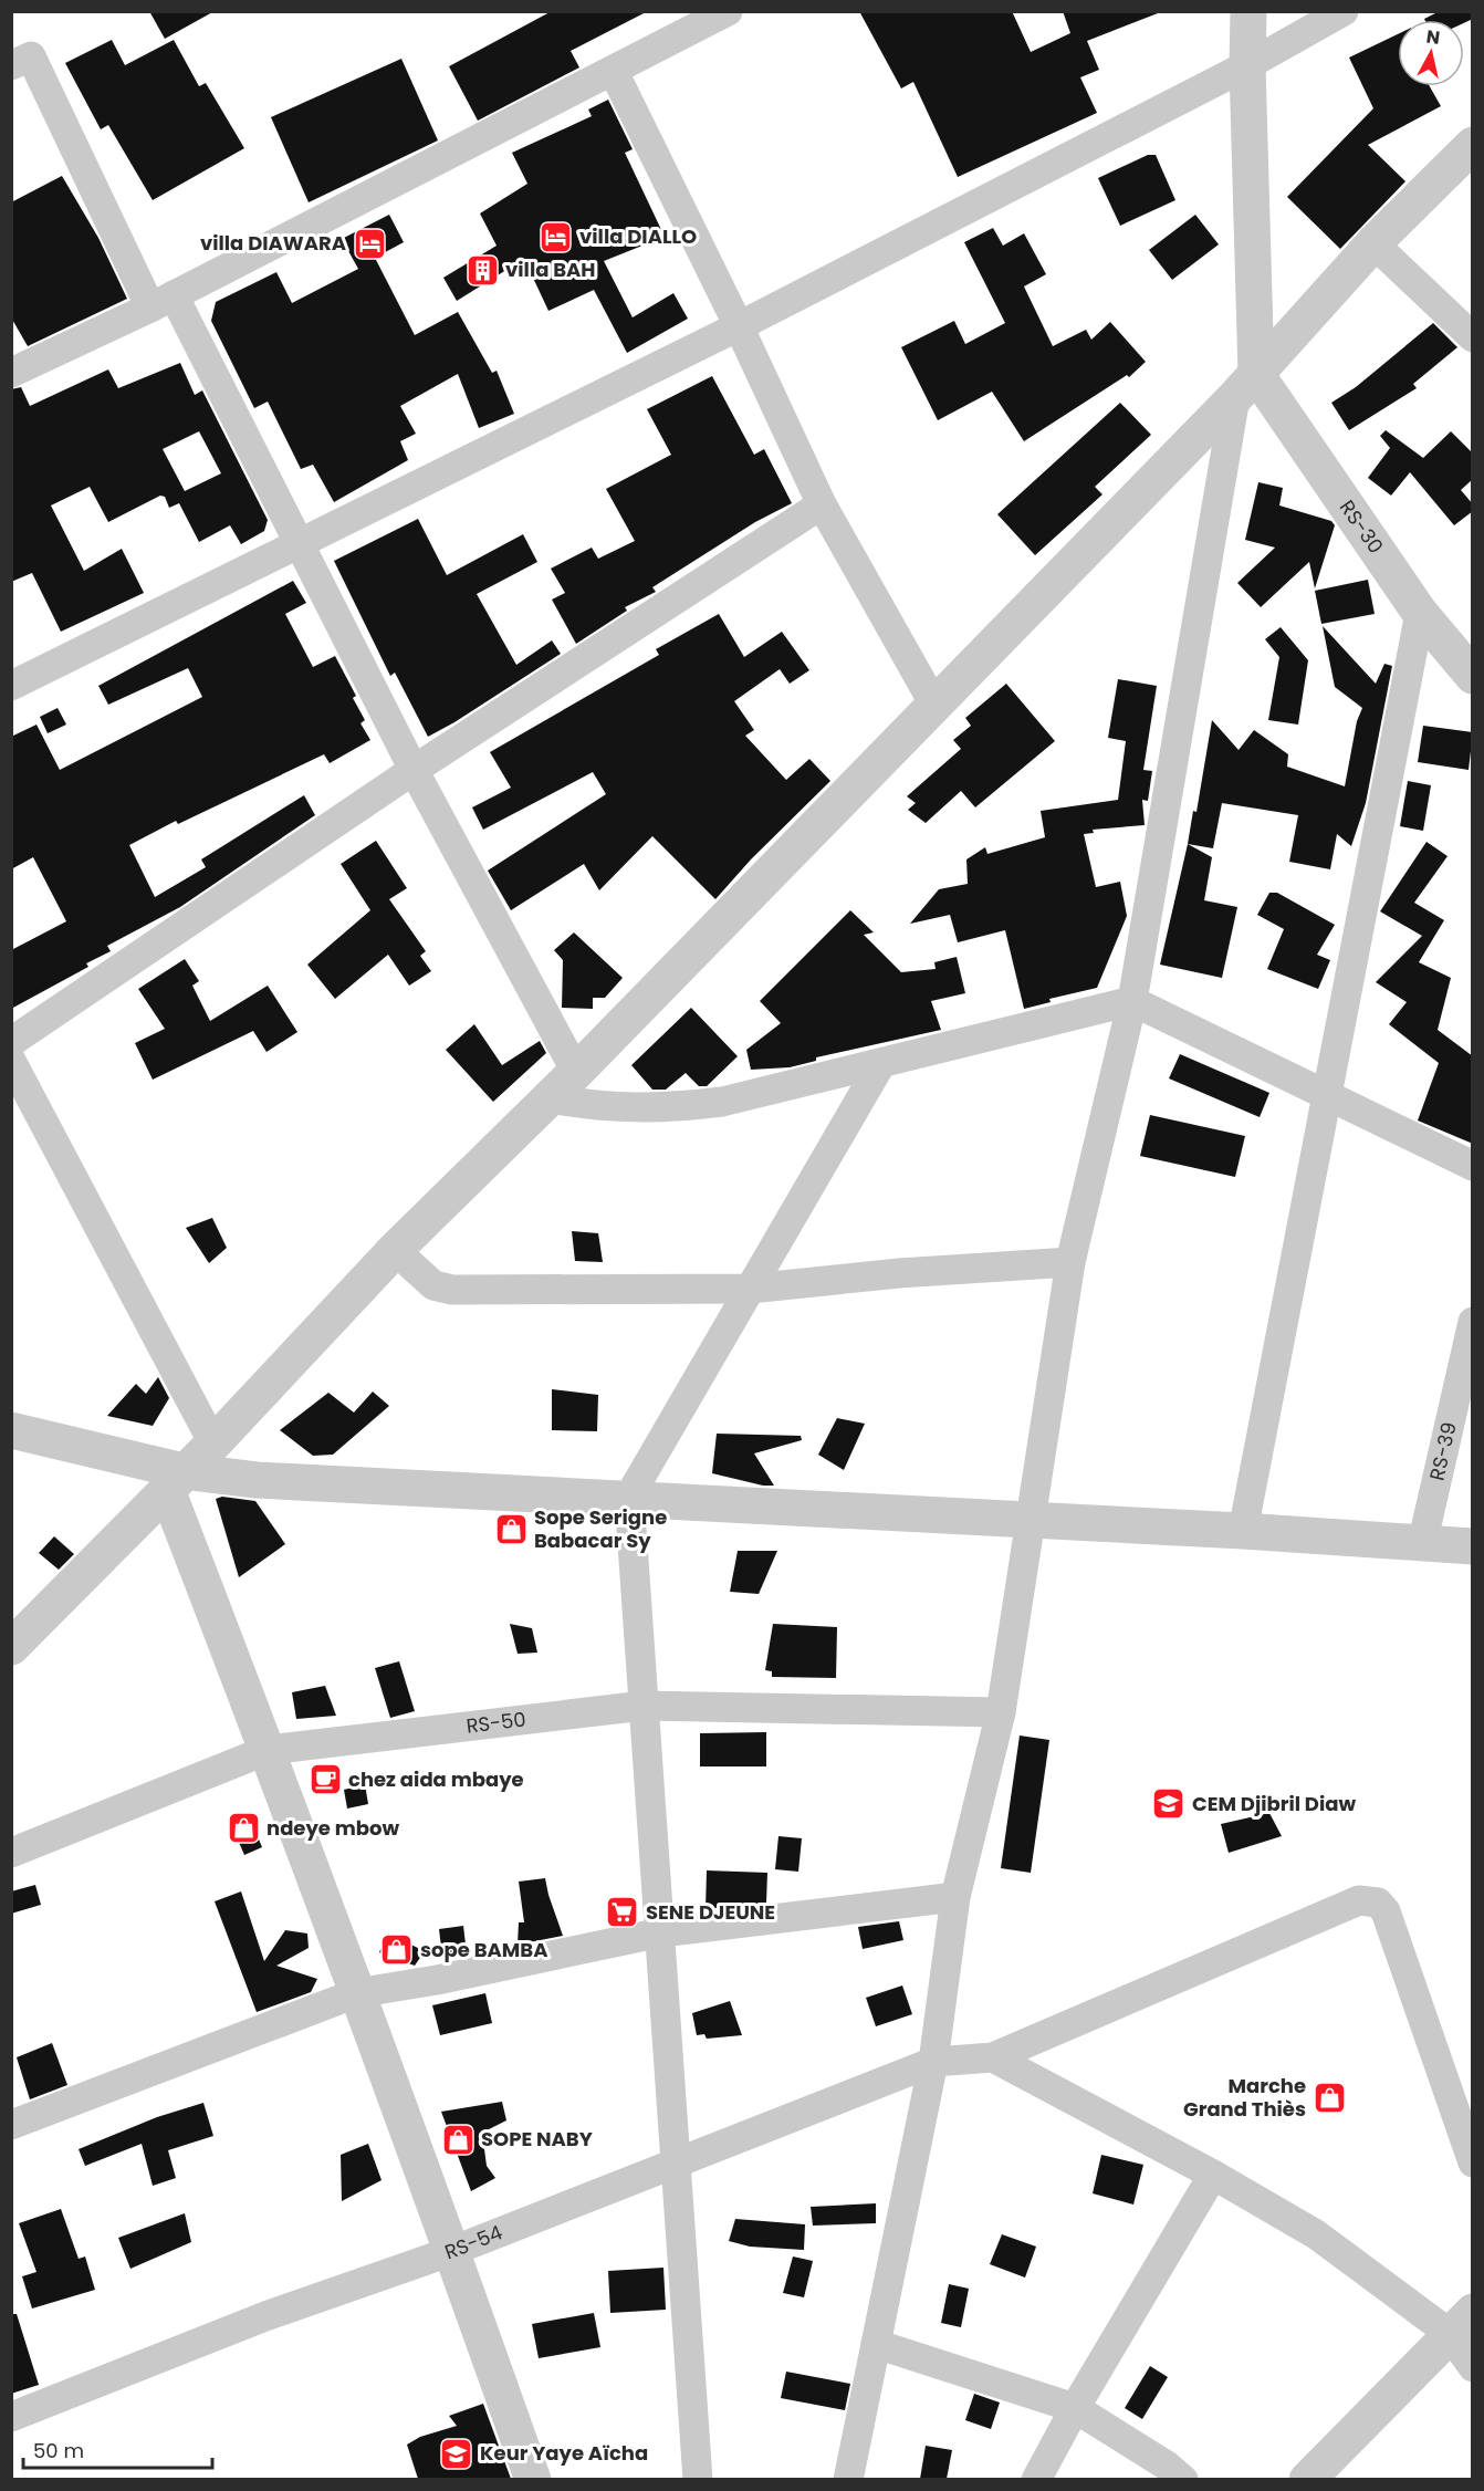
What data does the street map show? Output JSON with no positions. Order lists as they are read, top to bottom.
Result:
{
  "streets": {
    "street": [
      "RS-30",
      "RS-39",
      "RS-50",
      "RS-54"
    ]
  },
  "places": {
    "hotel": ["villa DIALLO", "villa DIAWARA"],
    "building": ["villa BAH"],
    "shop": [
      "Sope Serigne Babacar Sy",
      "ndeye mbow",
      "sope BAMBA",
      "Marche Grand Thiès",
      "SOPE NABY"
    ],
    "cafe": ["chez aida mbaye"],
    "school or university": ["CEM Djibril Diaw", "Keur Yaye Aïcha"],
    "supermarket": ["SENE DJEUNE"]
  },
  "scale_bar": "50 m",
  "north": "top"
}
